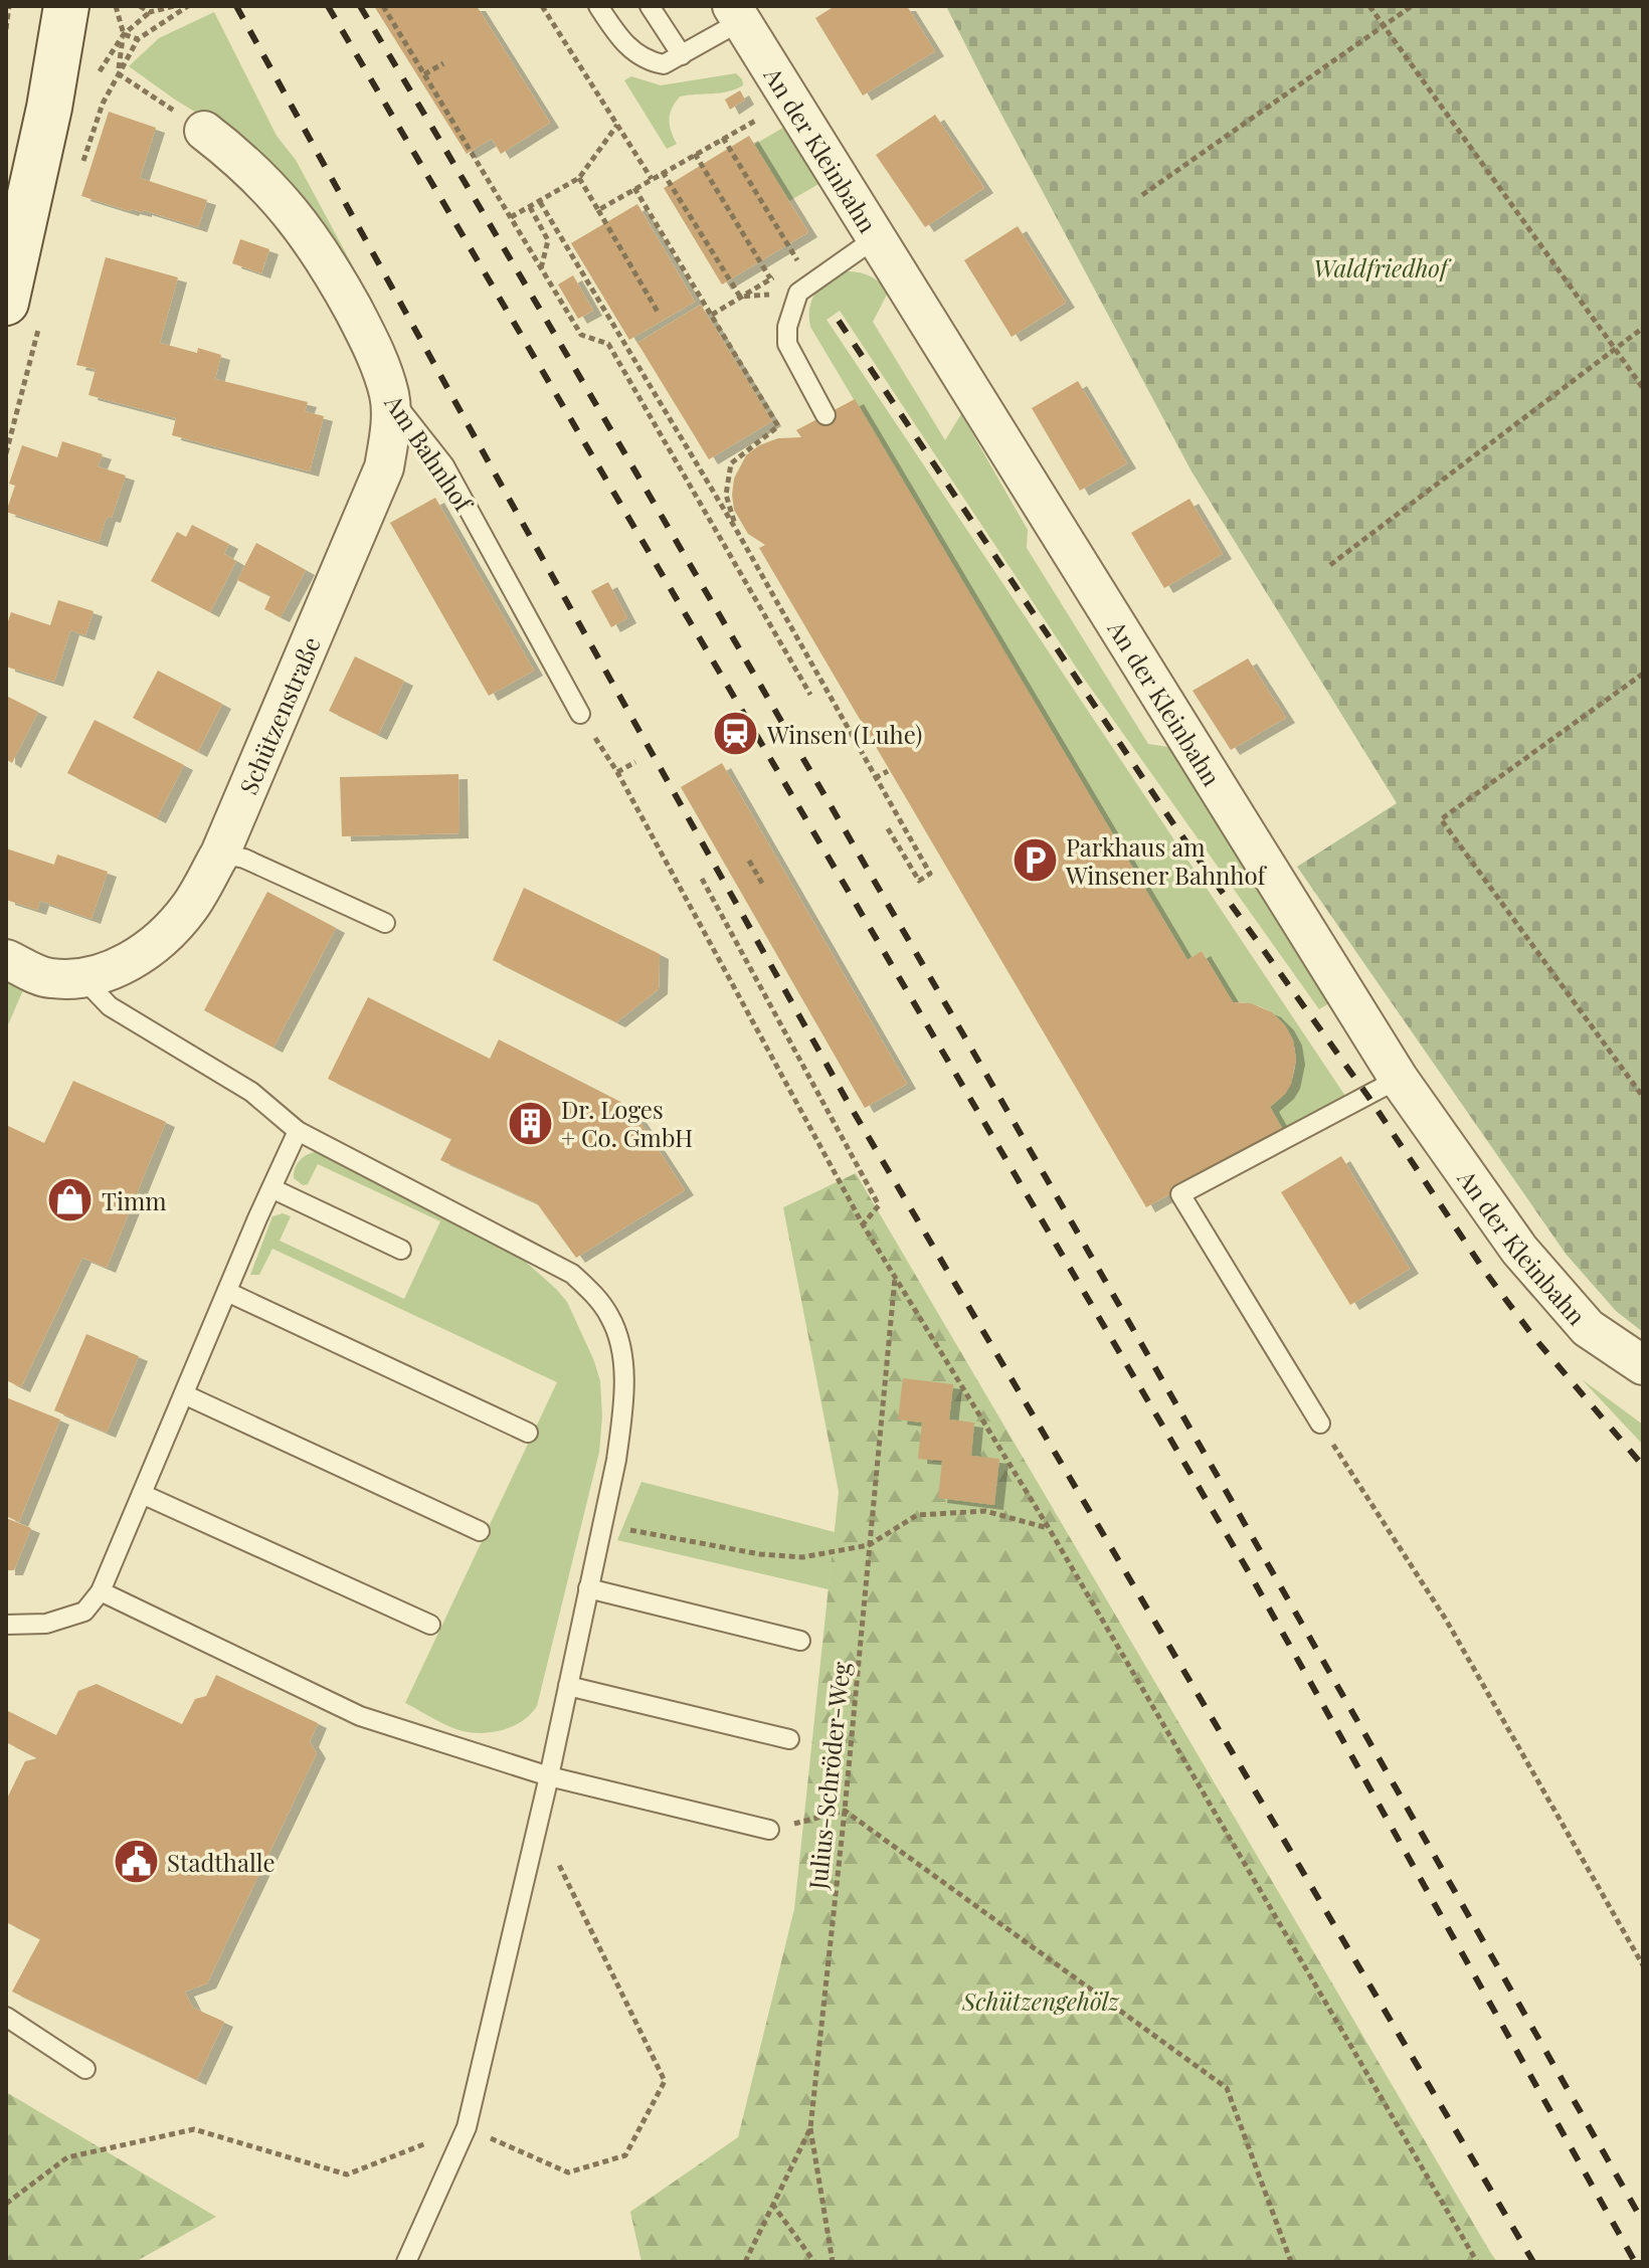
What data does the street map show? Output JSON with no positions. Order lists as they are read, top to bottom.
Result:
{
  "streets": {
    "street": ["An der Kleinbahn", "Am Bahnhof", "Schützenstraße"],
    "path": ["Julius-Schröder-Weg"]
  },
  "crossings": [
    ["Am Bahnhof", "Schützenstraße"]
  ],
  "parks": ["Waldfriedhof", "Schützengehölz"],
  "places": {
    "station": ["Winsen (Luhe)"],
    "parking": ["Parkhaus am Winsener Bahnhof"],
    "building": ["Dr. Loges + Co. GmbH"],
    "shop": ["Timm"],
    "public building": ["Stadthalle"]
  }
}
